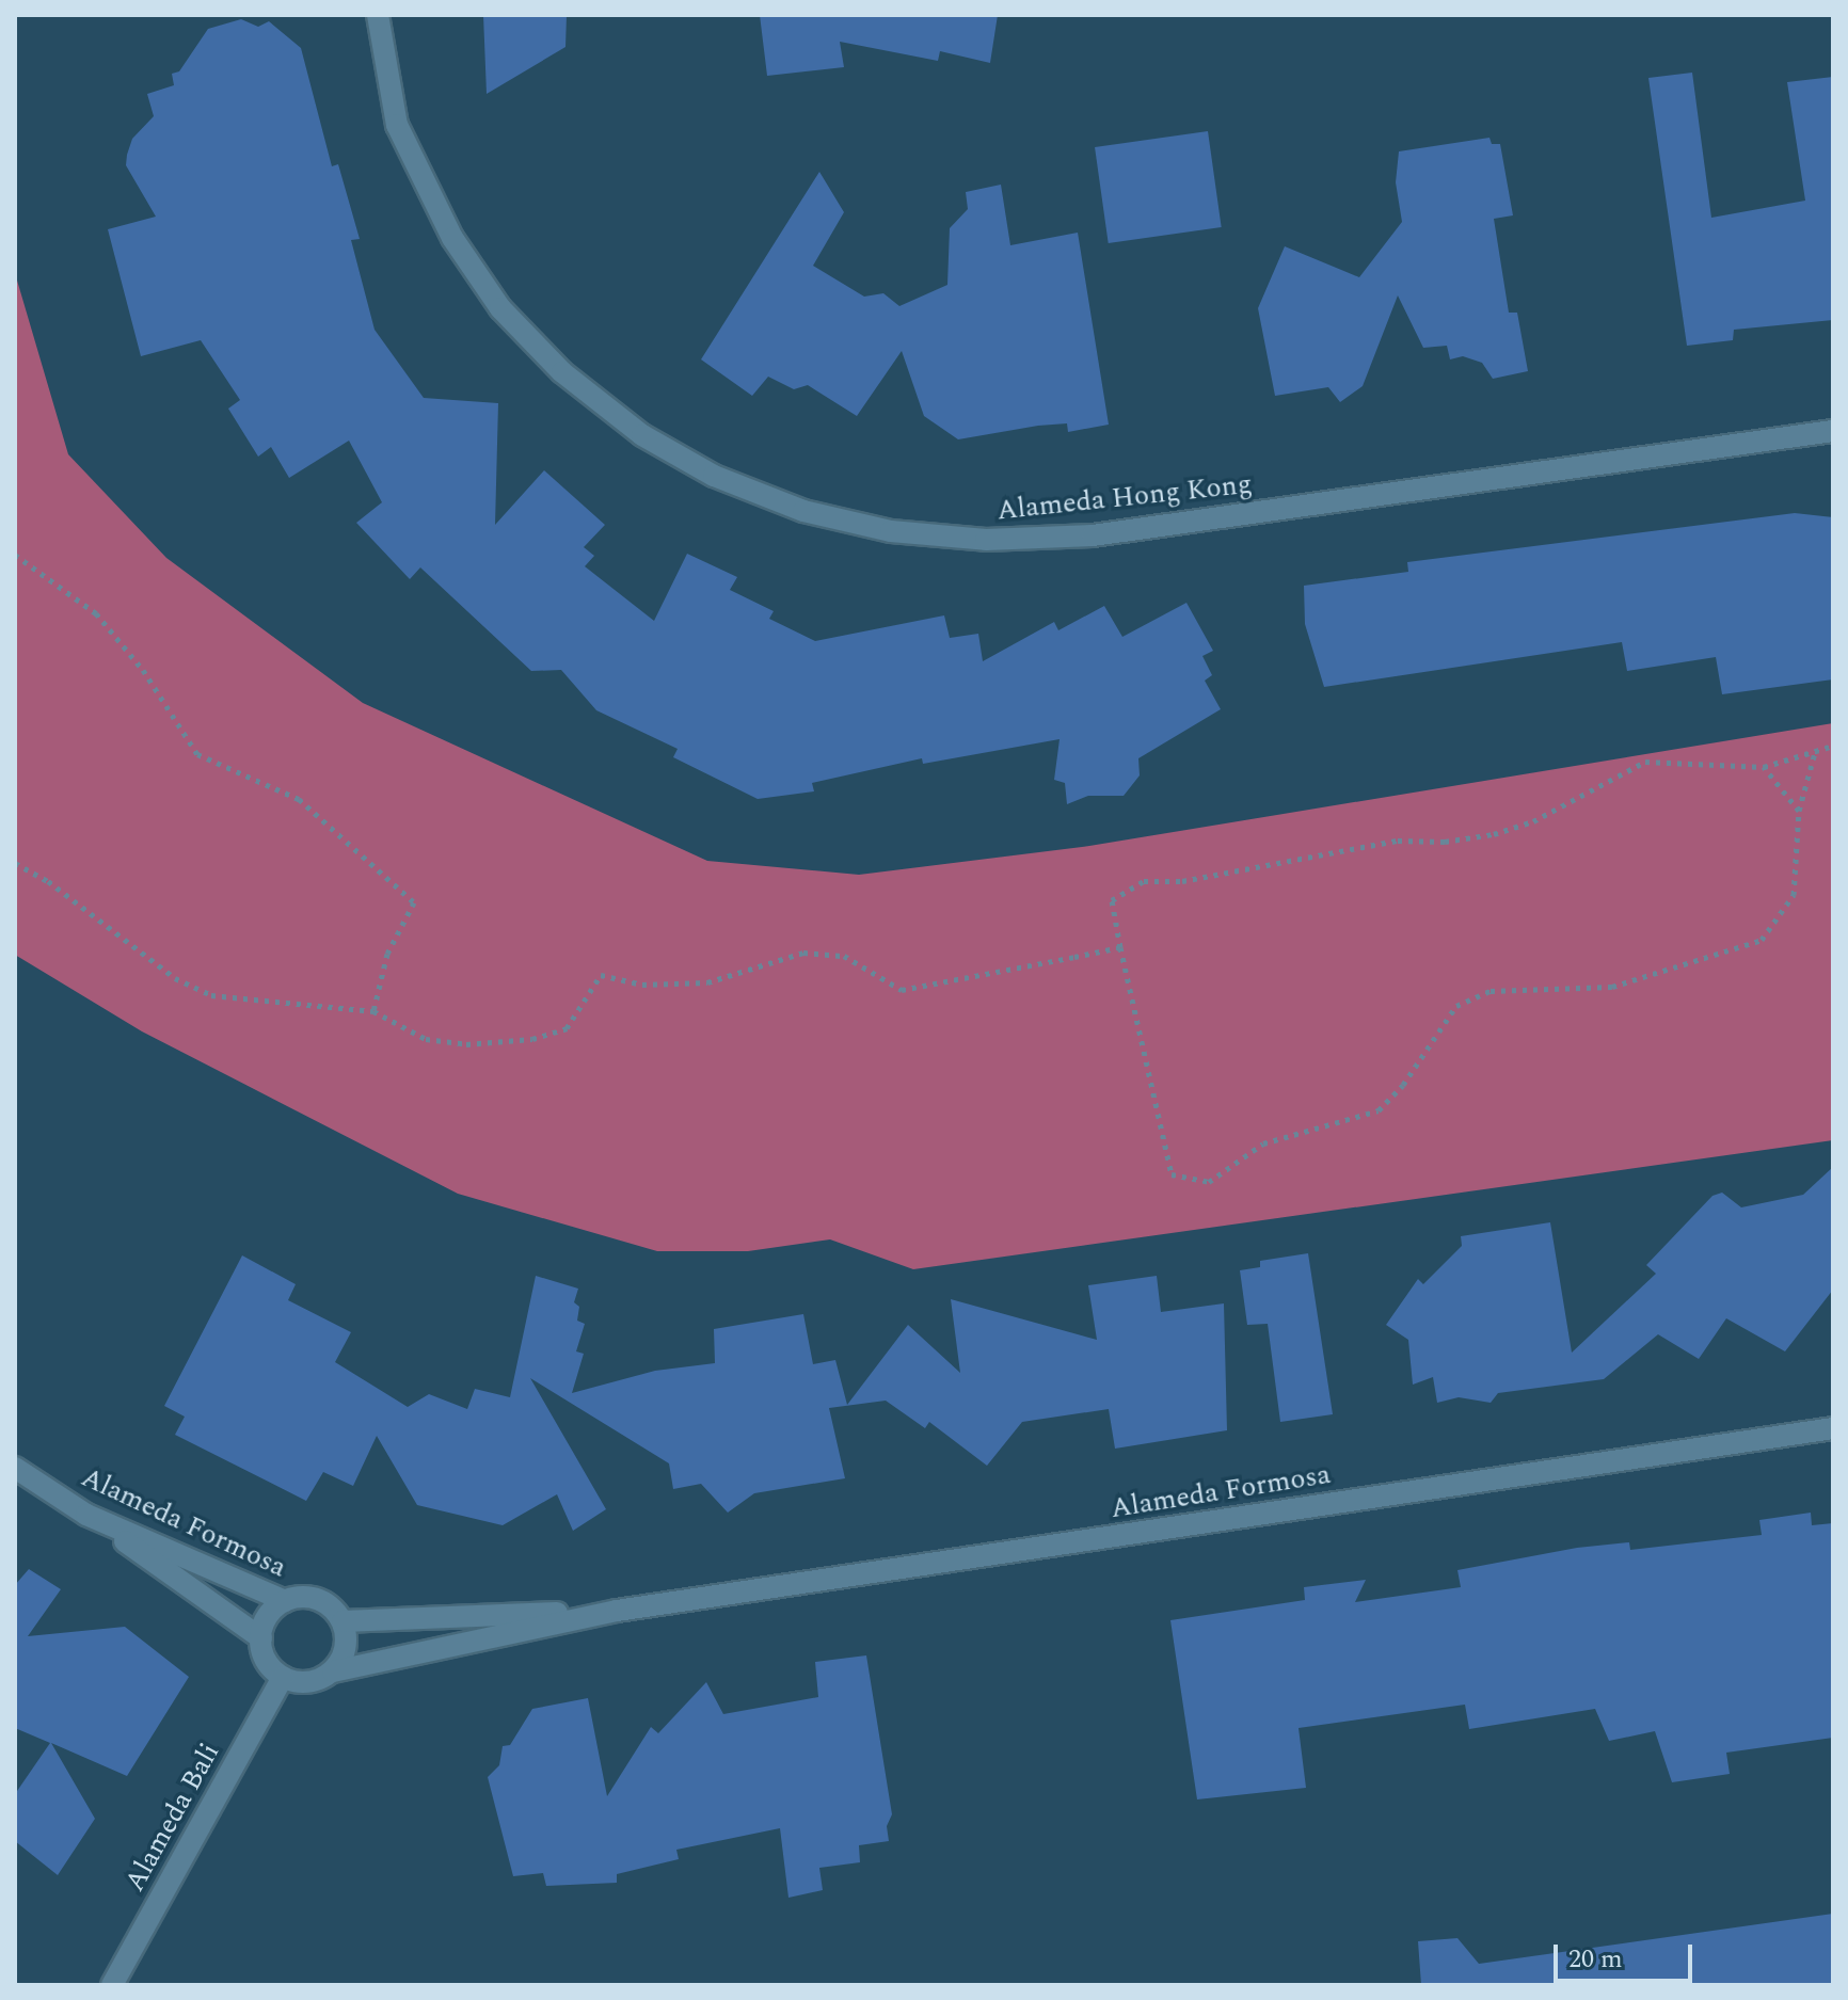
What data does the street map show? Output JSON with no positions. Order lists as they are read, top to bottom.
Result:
{
  "streets": {
    "street": ["Alameda Hong Kong", "Alameda Formosa", "Alameda Bali"]
  },
  "crossings": [
    ["Alameda Formosa", "Alameda Bali"]
  ],
  "scale_bar": "20 m"
}
